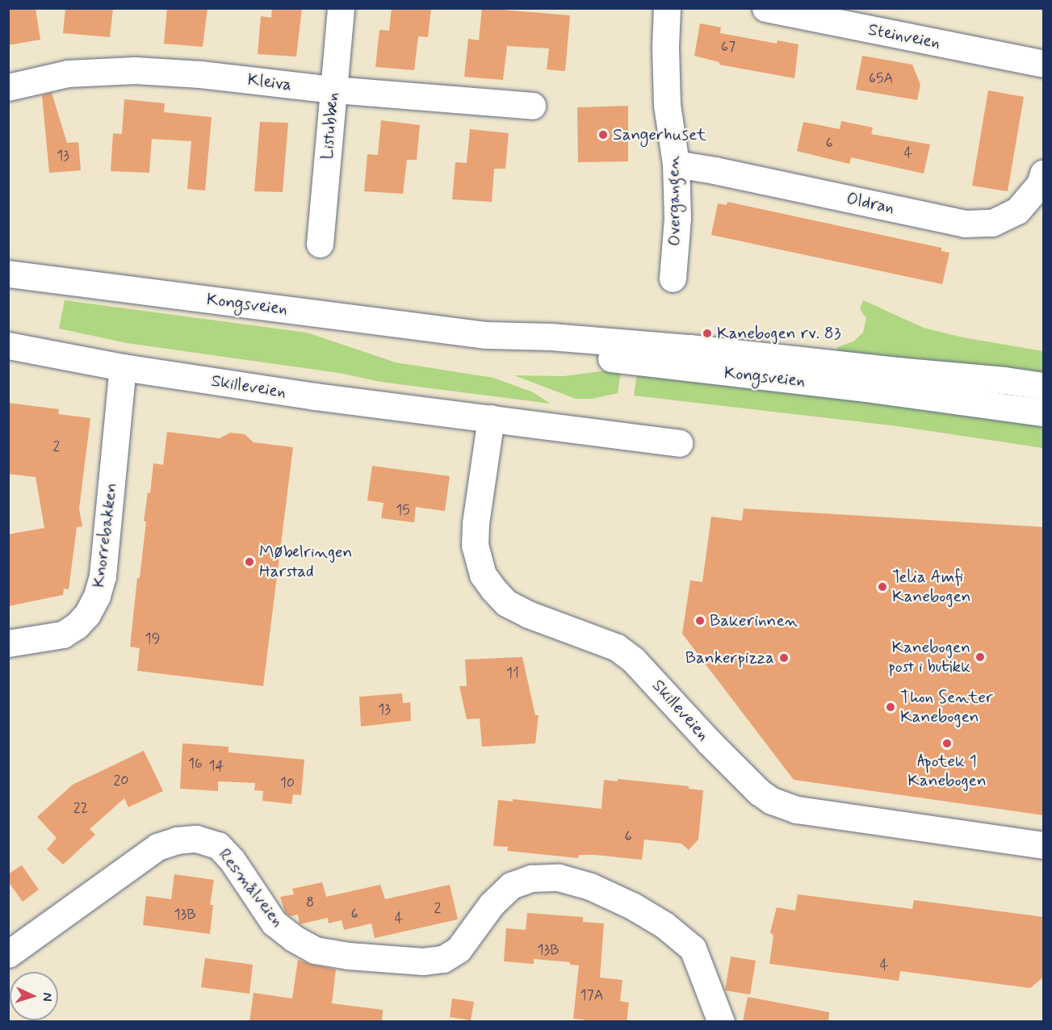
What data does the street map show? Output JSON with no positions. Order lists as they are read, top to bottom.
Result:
{
  "streets": {
    "main road": [
      "Steinveien",
      "Kleiva",
      "Listubben",
      "Overgangen",
      "Oldran",
      "Kongsveien",
      "Skilleveien",
      "Knorrebakken",
      "Resmålveien"
    ]
  },
  "crossings": [
    ["Kleiva", "Listubben"],
    ["Overgangen", "Oldran"],
    ["Skilleveien", "Knorrebakken"]
  ],
  "places": [
    "Sangerhuset",
    "Kanebogen rv. 83",
    "Møbelringen Harstad",
    "Telia Amfi Kanebogen",
    "Bakerinnen",
    "Kanebogen post i butikk",
    "Bankerpizza",
    "Thon Senter Kanebogen",
    "Apotek 1 Kanebogen"
  ],
  "house_numbers": [
    "67",
    "65A",
    "6",
    "4",
    "13",
    "2",
    "15",
    "19",
    "11",
    "13",
    "16",
    "14",
    "20",
    "10",
    "22",
    "6",
    "8",
    "2",
    "6",
    "13B",
    "4",
    "13B",
    "4",
    "17A"
  ],
  "north": "right"
}
